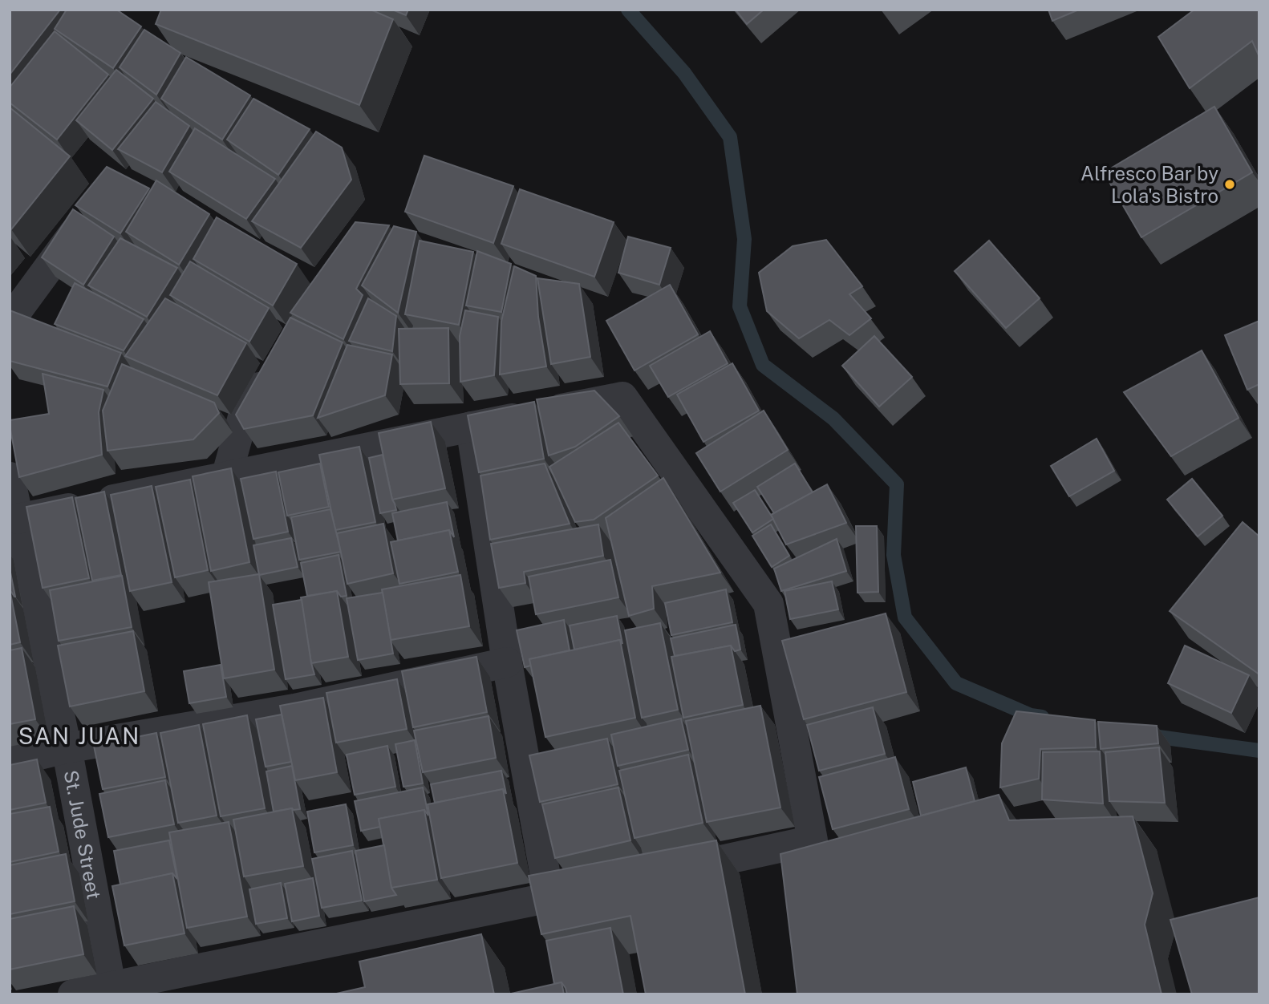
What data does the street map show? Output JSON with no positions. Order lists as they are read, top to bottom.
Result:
{
  "streets": {
    "street": ["St. Jude Street"]
  },
  "districts": ["SAN JUAN"],
  "places": ["Alfresco Bar by Lola's Bistro"]
}
